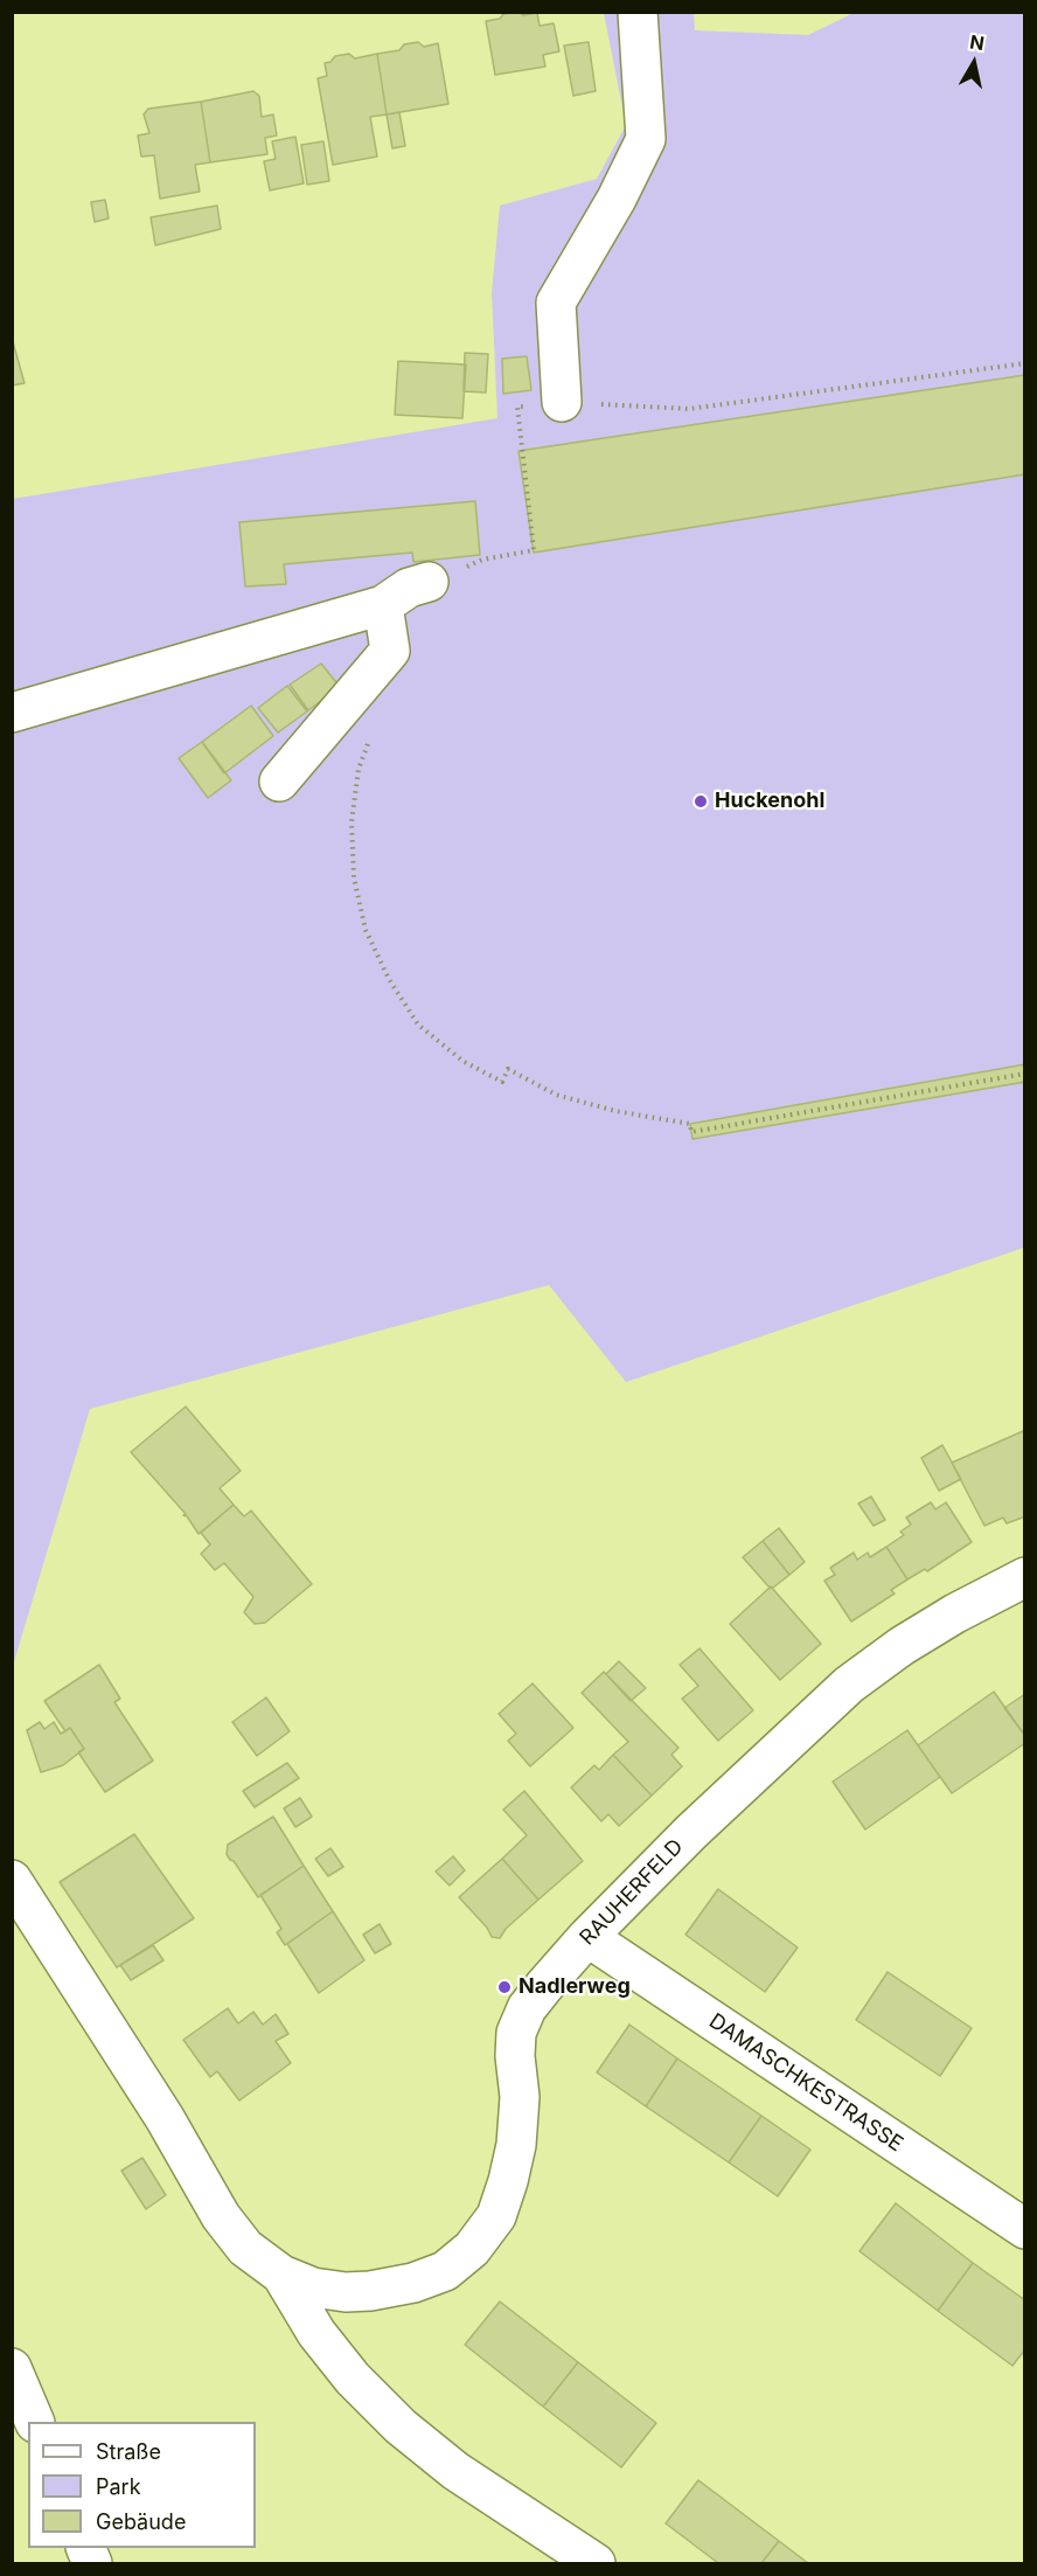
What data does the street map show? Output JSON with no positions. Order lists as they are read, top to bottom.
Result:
{
  "streets": {
    "street": ["RAUHERFELD", "DAMASCHKESTRASSE"]
  },
  "crossings": [
    ["RAUHERFELD", "DAMASCHKESTRASSE"]
  ],
  "places": ["Huckenohl", "Nadlerweg"],
  "legend": ["Straße", "Park", "Gebäude"],
  "north": "top"
}
